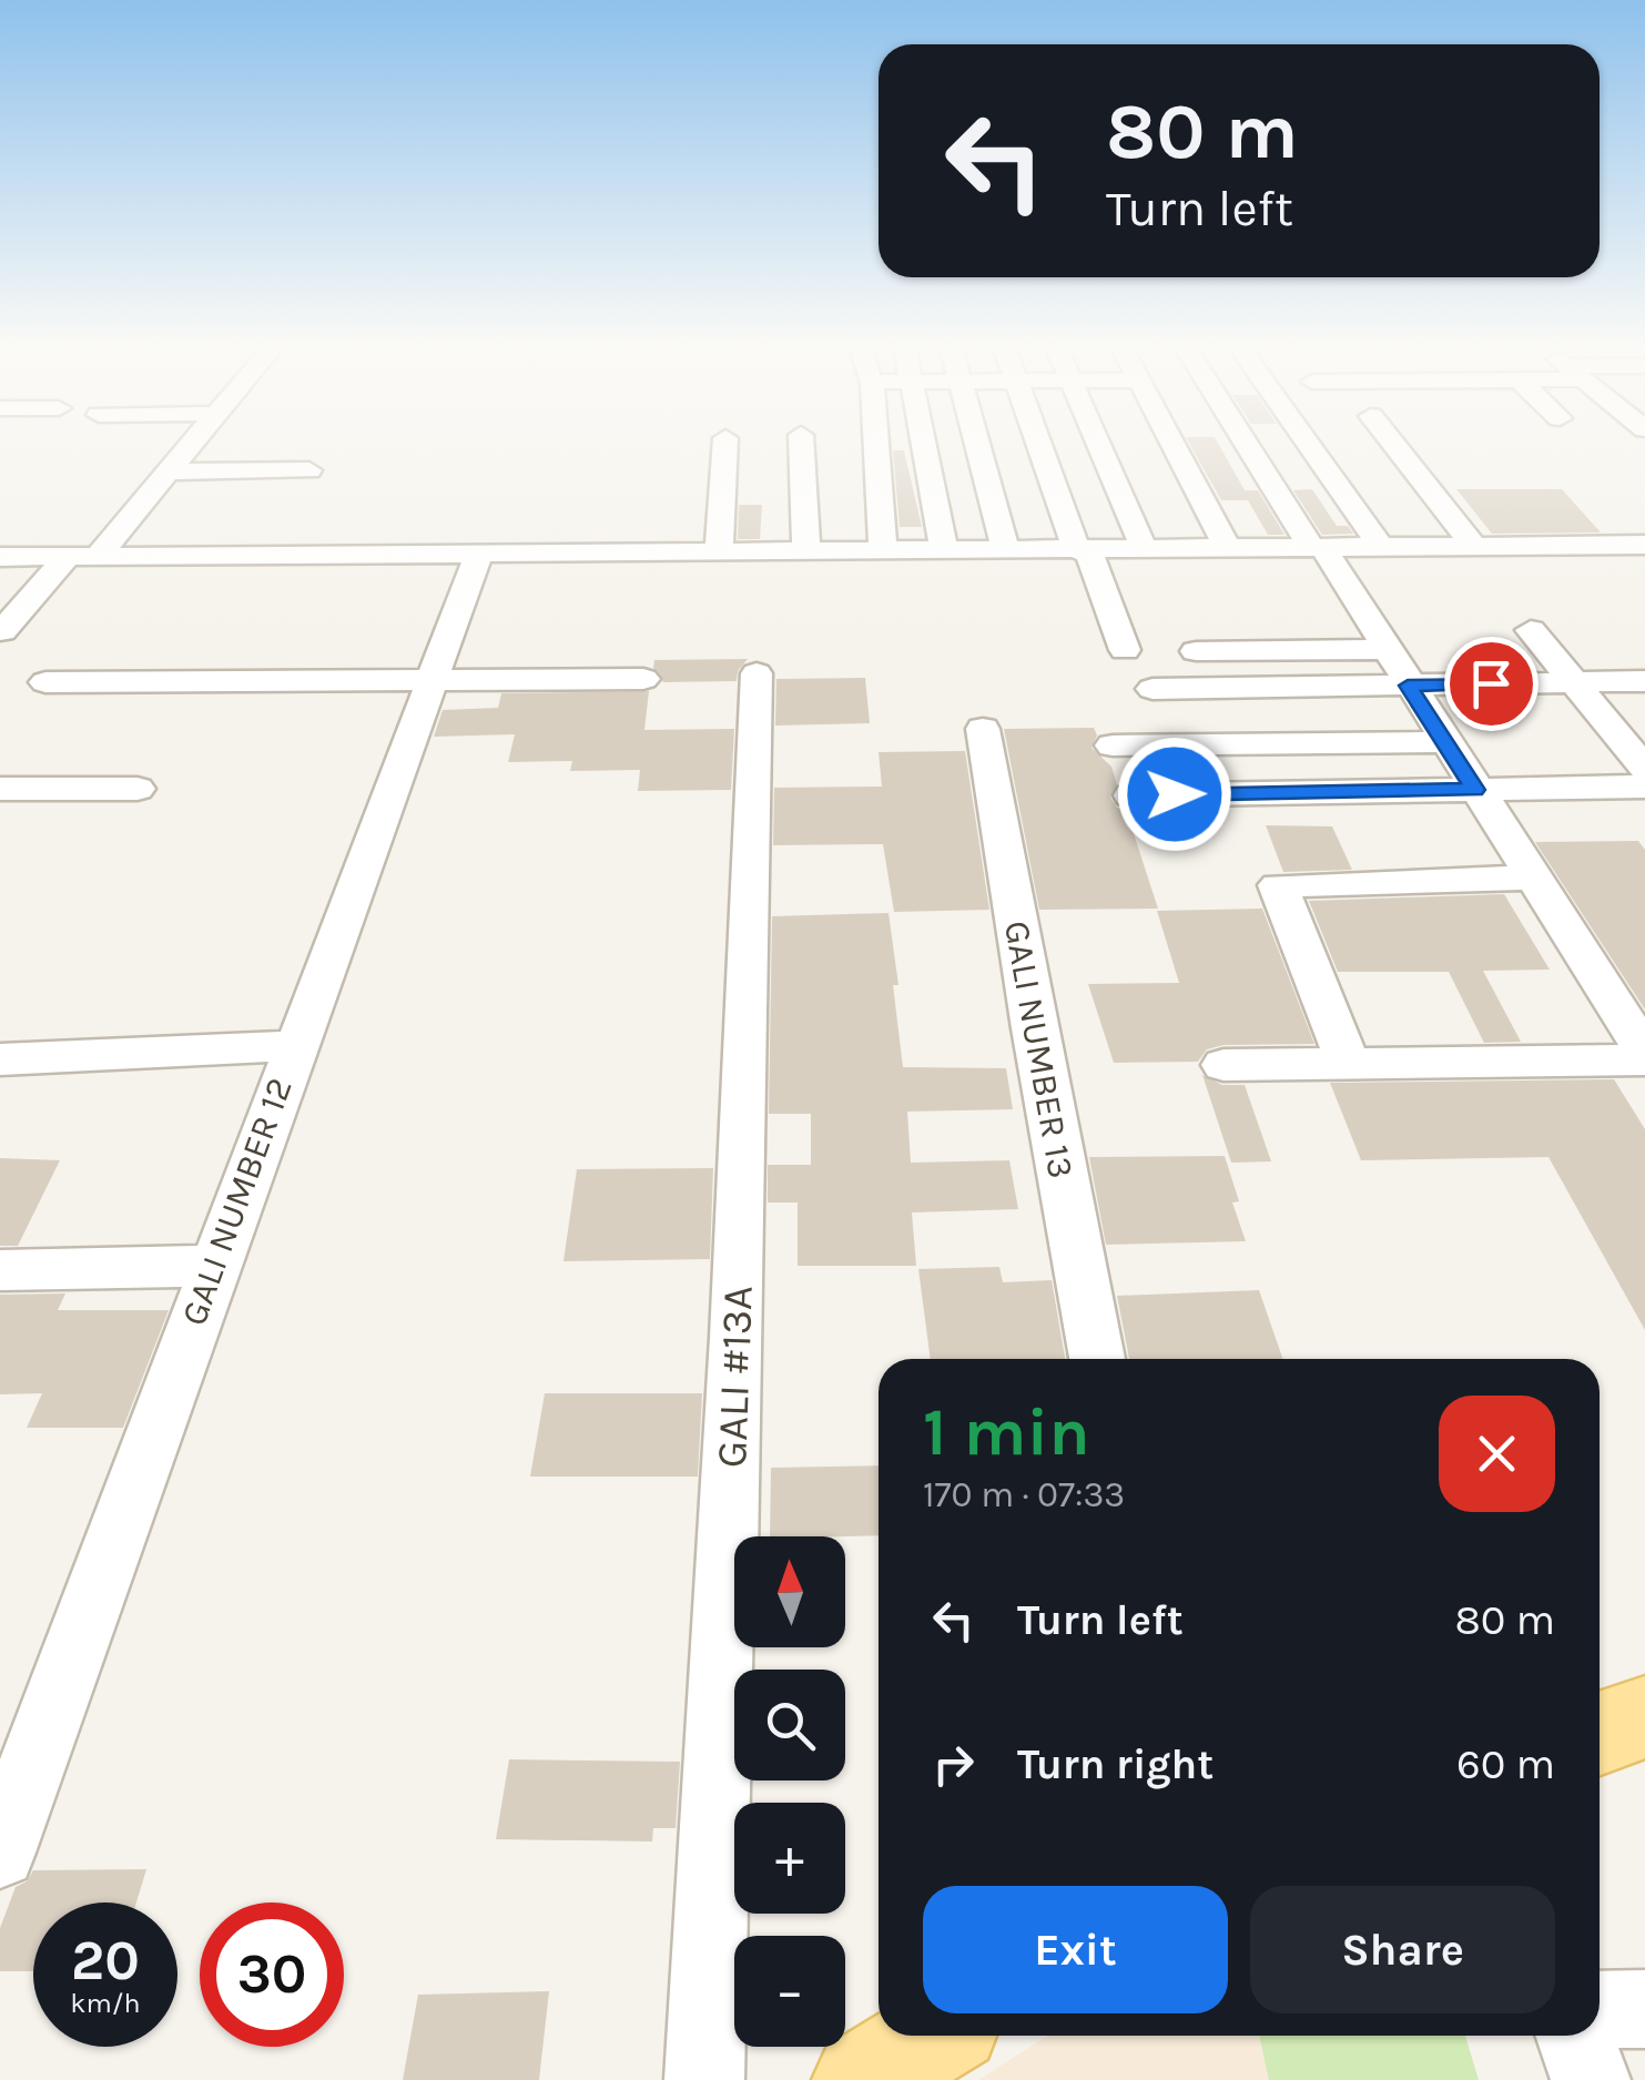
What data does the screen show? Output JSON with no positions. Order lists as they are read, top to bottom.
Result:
{
  "streets": {
    "street": ["GALI NUMBER 13", "GALI NUMBER 12", "GALI #13A"]
  },
  "north": "top",
  "page": {
    "turn": ["80 m", "Turn left"],
    "heading": ["1 min", "170 m · 07:33"],
    "map_buttons": ["+", "−"],
    "list": [
      {
        "name": "Turn left",
        "value": "80 m"
      },
      {
        "name": "Turn right",
        "value": "60 m"
      }
    ],
    "buttons": ["Exit", "Share"],
    "speed": "20 km/h",
    "limit": "30"
  }
}
